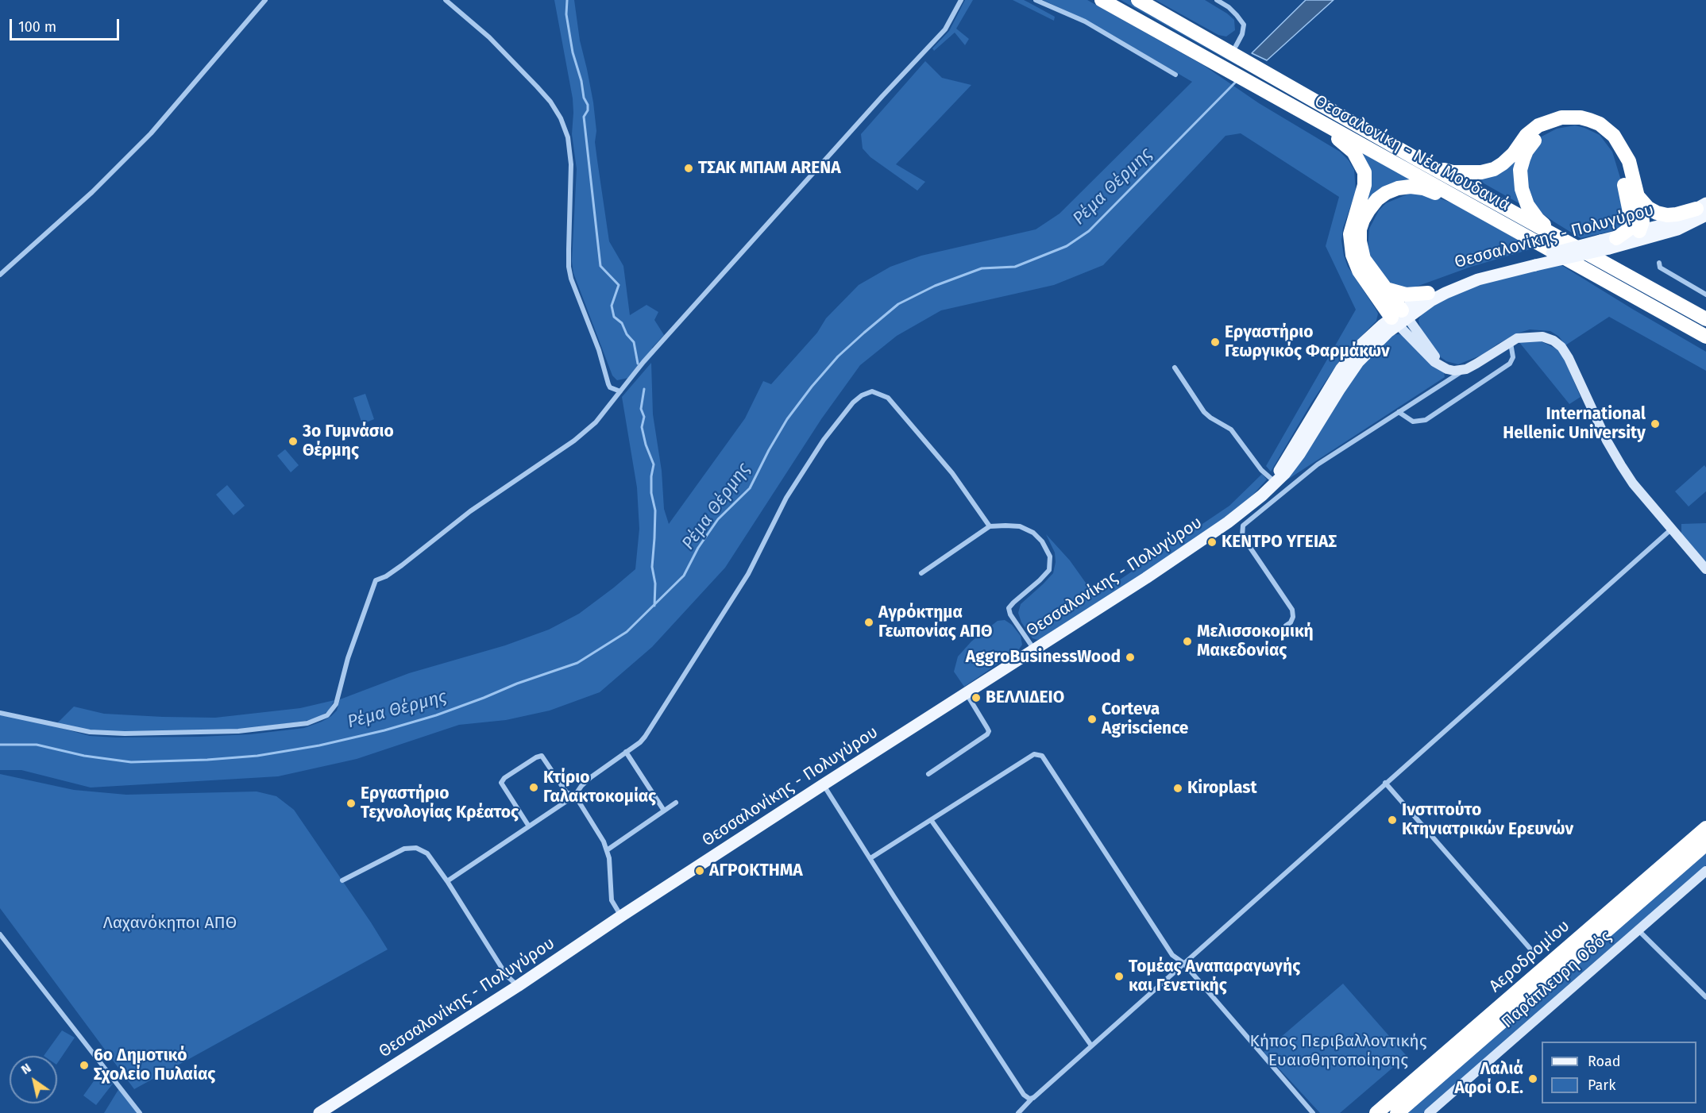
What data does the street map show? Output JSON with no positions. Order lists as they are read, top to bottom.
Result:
{
  "streets": {
    "highway": ["Θεσσαλονίκη - Νέα Μουδανιά", "Αεροδρομίου"],
    "main road": ["Θεσσαλονίκης - Πολυγύρου"],
    "street": ["Παράπλευρη Οδός"]
  },
  "water": ["Ρέμα Θέρμης"],
  "parks": ["Λαχανόκηποι ΑΠΘ", "Κήπος Περιβαλλοντικής Ευαισθητοποίησης"],
  "places": [
    "ΤΣΑΚ ΜΠΑΜ ARENA",
    "Εργαστήριο Γεωργικός Φαρμάκων",
    "International Hellenic University",
    "3ο Γυμνάσιο Θέρμης",
    "ΚΕΝΤΡΟ ΥΓΕΙΑΣ",
    "Αγρόκτημα Γεωπονίας ΑΠΘ",
    "Μελισσοκομική Μακεδονίας",
    "AggroBusinessWood",
    "ΒΕΛΛΙΔΕΙΟ",
    "Corteva Agriscience",
    "Κτίριο Γαλακτοκομίας",
    "Kiroplast",
    "Εργαστήριο Τεχνολογίας Κρέατος",
    "Ινστιτούτο Κτηνιατρικών Ερευνών",
    "ΑΓΡΟΚΤΗΜΑ",
    "Τομέας Αναπαραγωγής και Γενετικής",
    "6ο Δημοτικό Σχολείο Πυλαίας",
    "Λαλιά Αφοί Ο.Ε."
  ],
  "legend": ["Road", "Park"],
  "scale_bar": "100 m",
  "north": "top left"
}
